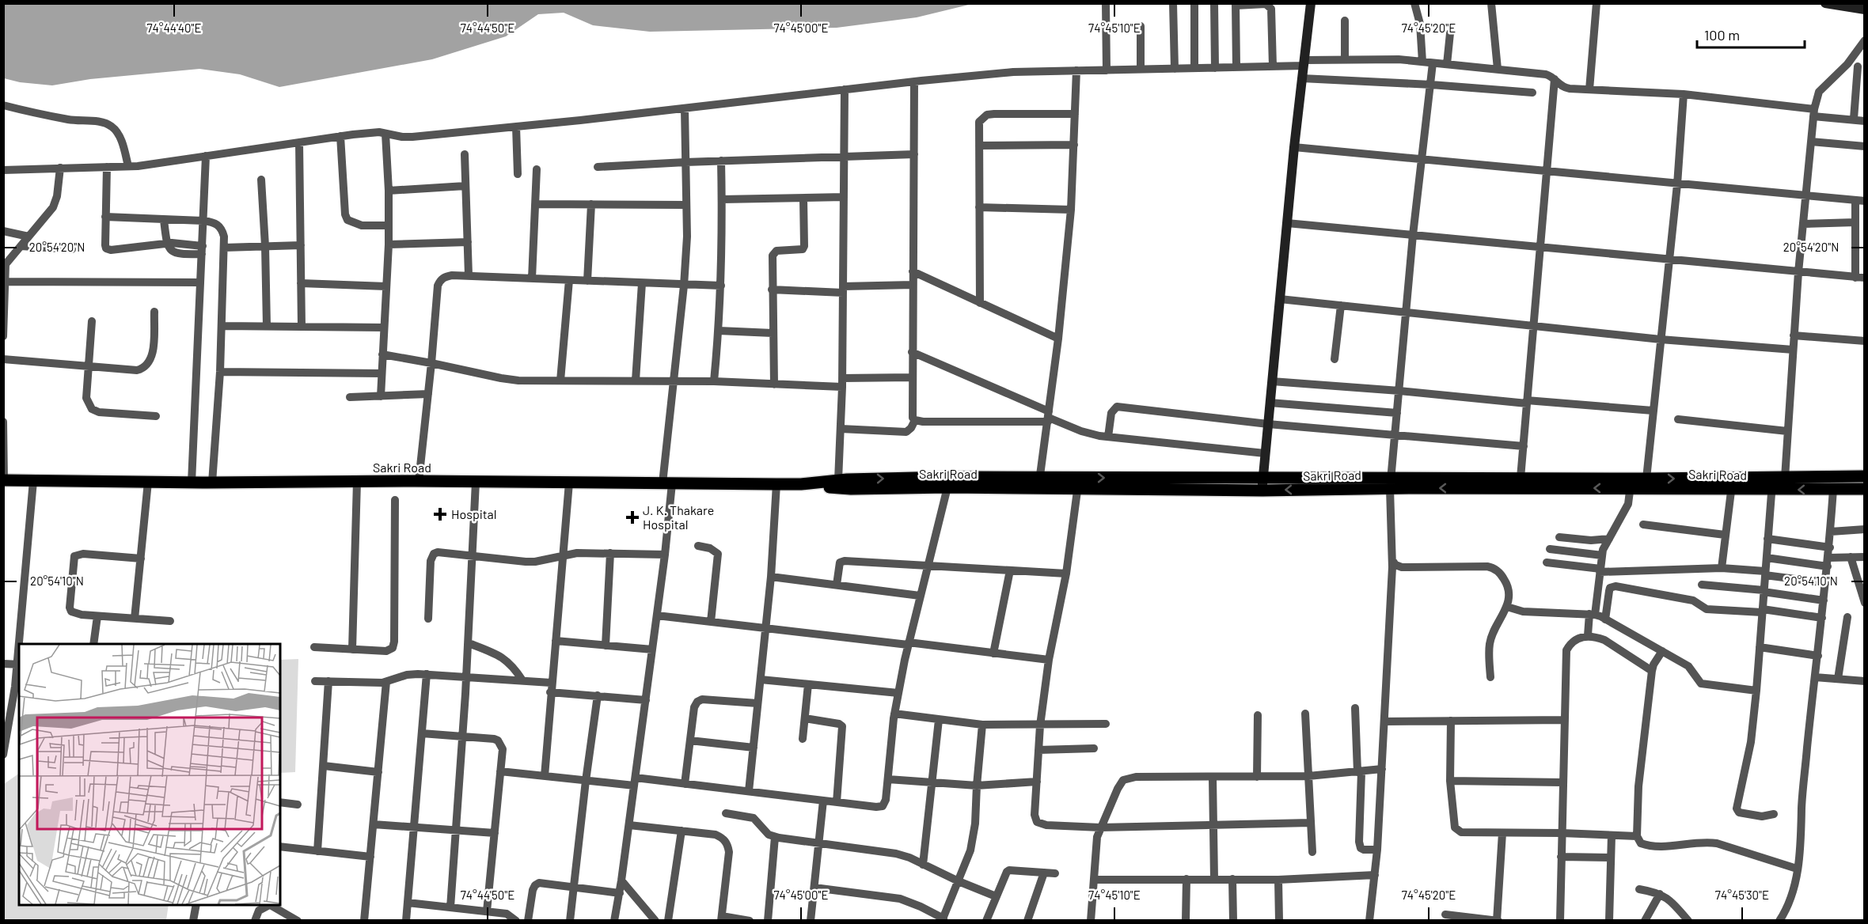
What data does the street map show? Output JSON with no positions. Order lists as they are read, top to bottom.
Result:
{
  "streets": {
    "main road": ["Sakri Road"]
  },
  "places": {
    "health": ["Hospital", "J. K. Thakare Hospital"]
  },
  "scale_bar": "100 m",
  "coordinates": [
    "74°44'40\"E",
    "74°44'50\"E",
    "74°45'00\"E",
    "74°45'10\"E",
    "74°45'20\"E",
    "20°54'20\"N",
    "20°54'10\"N",
    "74°45'30\"E"
  ]
}
